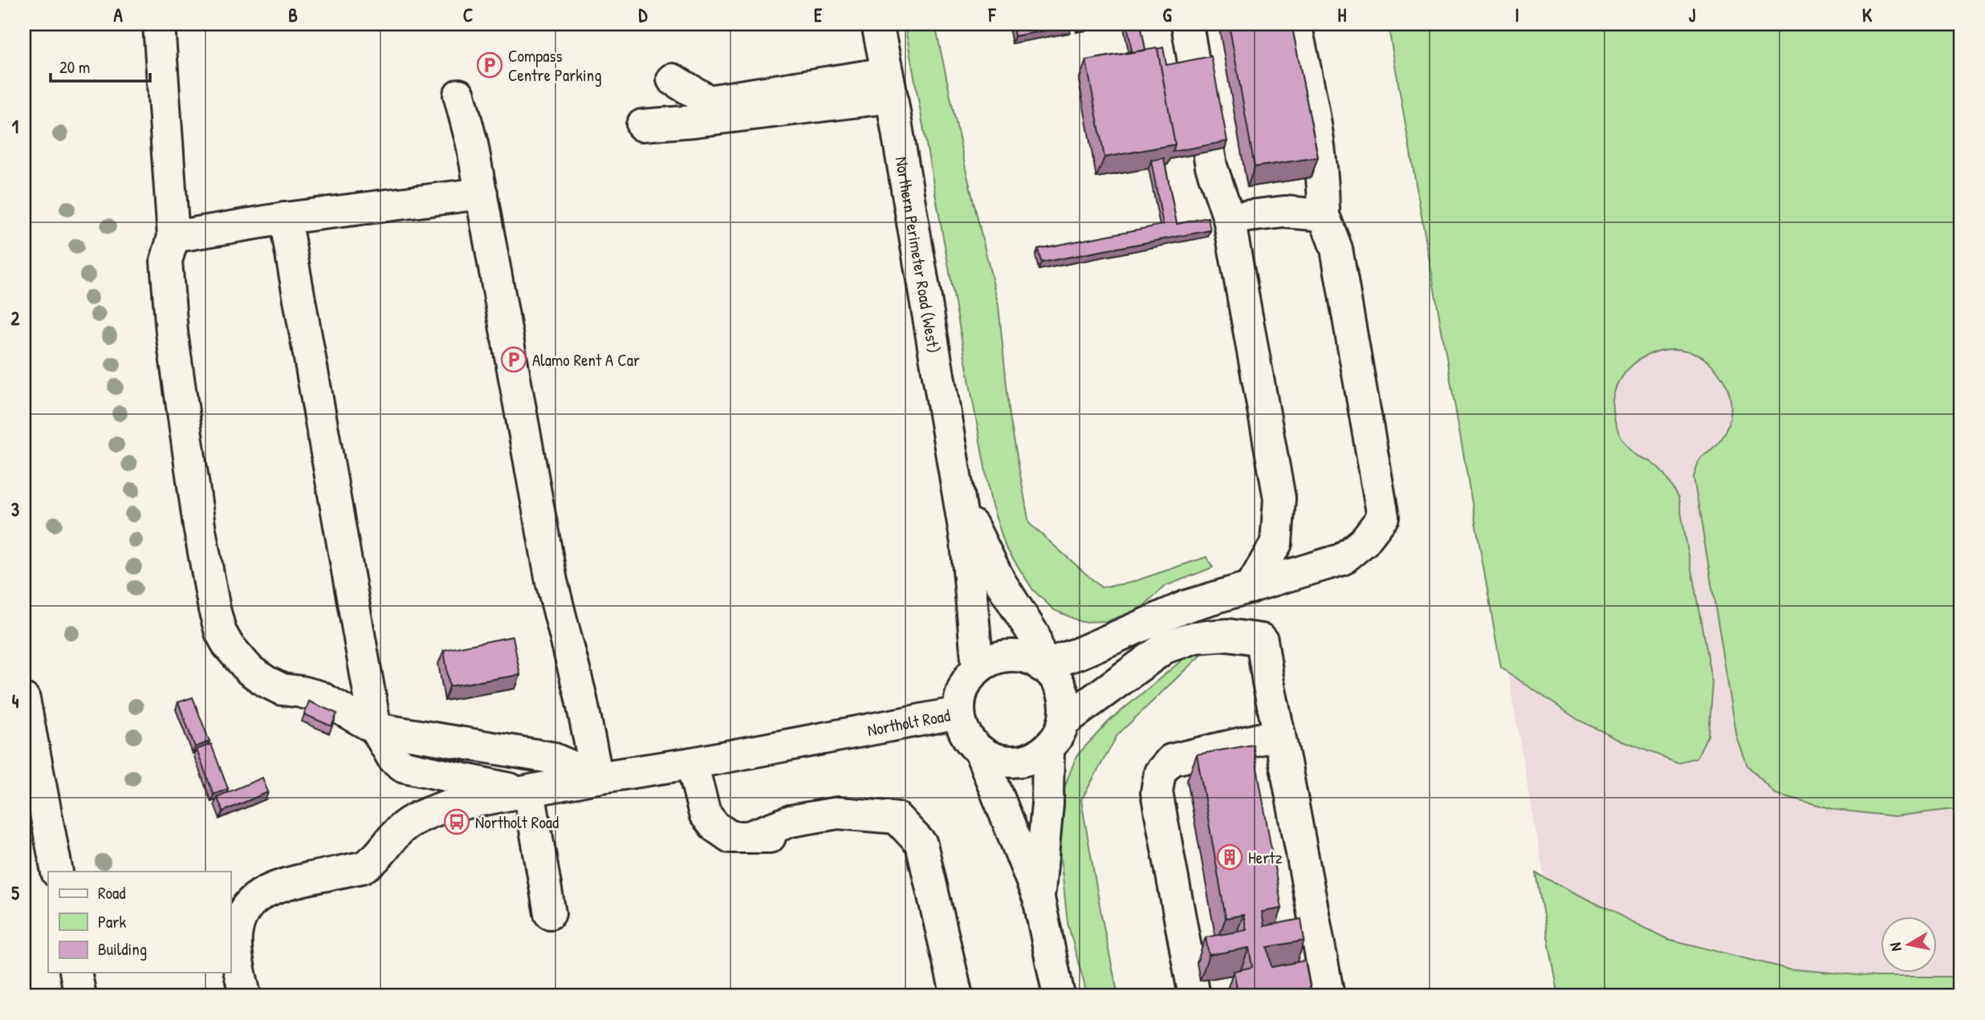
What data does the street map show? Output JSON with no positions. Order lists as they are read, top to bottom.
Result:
{
  "streets": {
    "main road": ["Northern Perimeter Road (West)", "Northolt Road"]
  },
  "crossings": [
    ["Northern Perimeter Road (West)", "Northolt Road"]
  ],
  "places": {
    "parking": ["Compass Centre Parking", "Alamo Rent A Car"],
    "bus stop": ["Northolt Road"],
    "building": ["Hertz"]
  },
  "legend": ["Road", "Park", "Building"],
  "scale_bar": "20 m",
  "north": "left",
  "grid": {
    "columns": [
      "A",
      "B",
      "C",
      "D",
      "E",
      "F",
      "G",
      "H",
      "I",
      "J",
      "K"
    ],
    "rows": [
      "1",
      "2",
      "3",
      "4",
      "5"
    ]
  }
}
